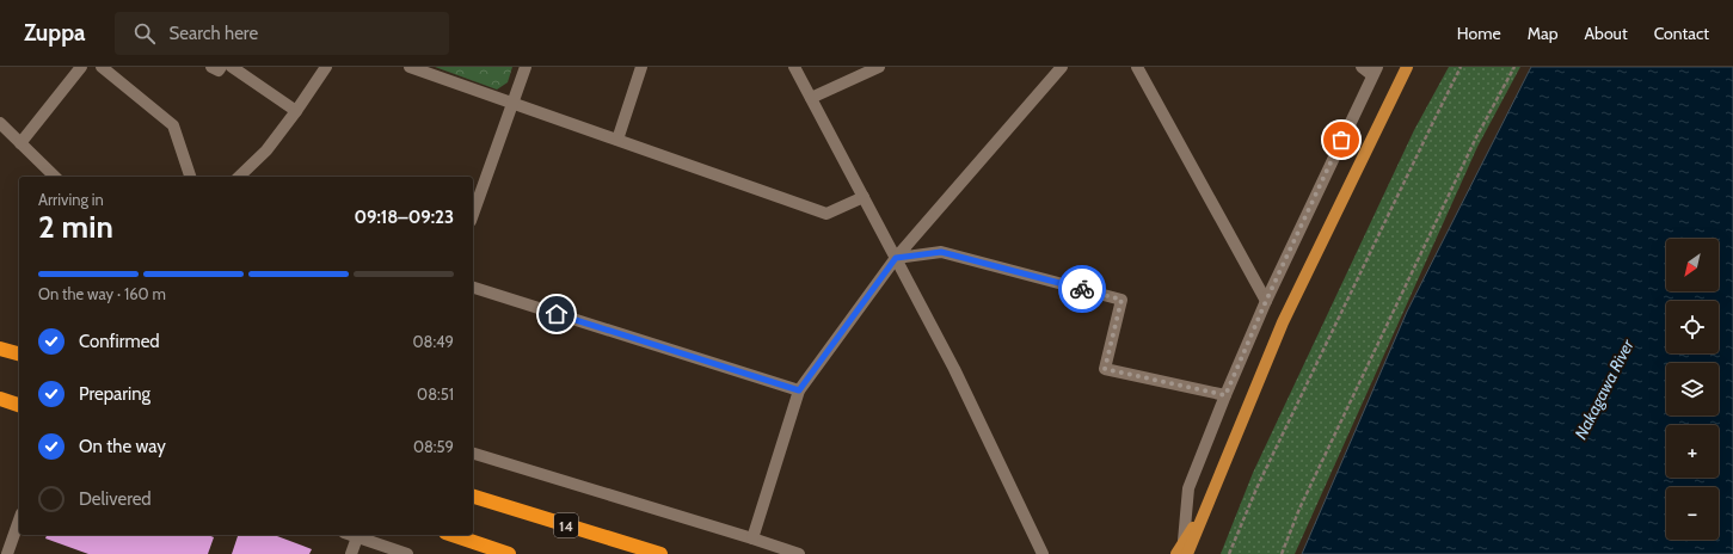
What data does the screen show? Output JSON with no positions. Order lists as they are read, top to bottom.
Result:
{
  "streets": {
    "highway": ["14"]
  },
  "water": ["Nakagawa River"],
  "north": "bottom left",
  "page": {
    "header": "Zuppa",
    "search": "Search here",
    "nav": [
      "Home",
      "Map",
      "About",
      "Contact"
    ],
    "heading": ["2 min", "Arriving in", "09:18–09:23"],
    "map_buttons": ["+", "−"],
    "bar": "On the way · 160 m",
    "list": [
      ["Confirmed", "08:49"],
      ["Preparing", "08:51"],
      ["On the way", "08:59"],
      "Delivered"
    ]
  }
}
